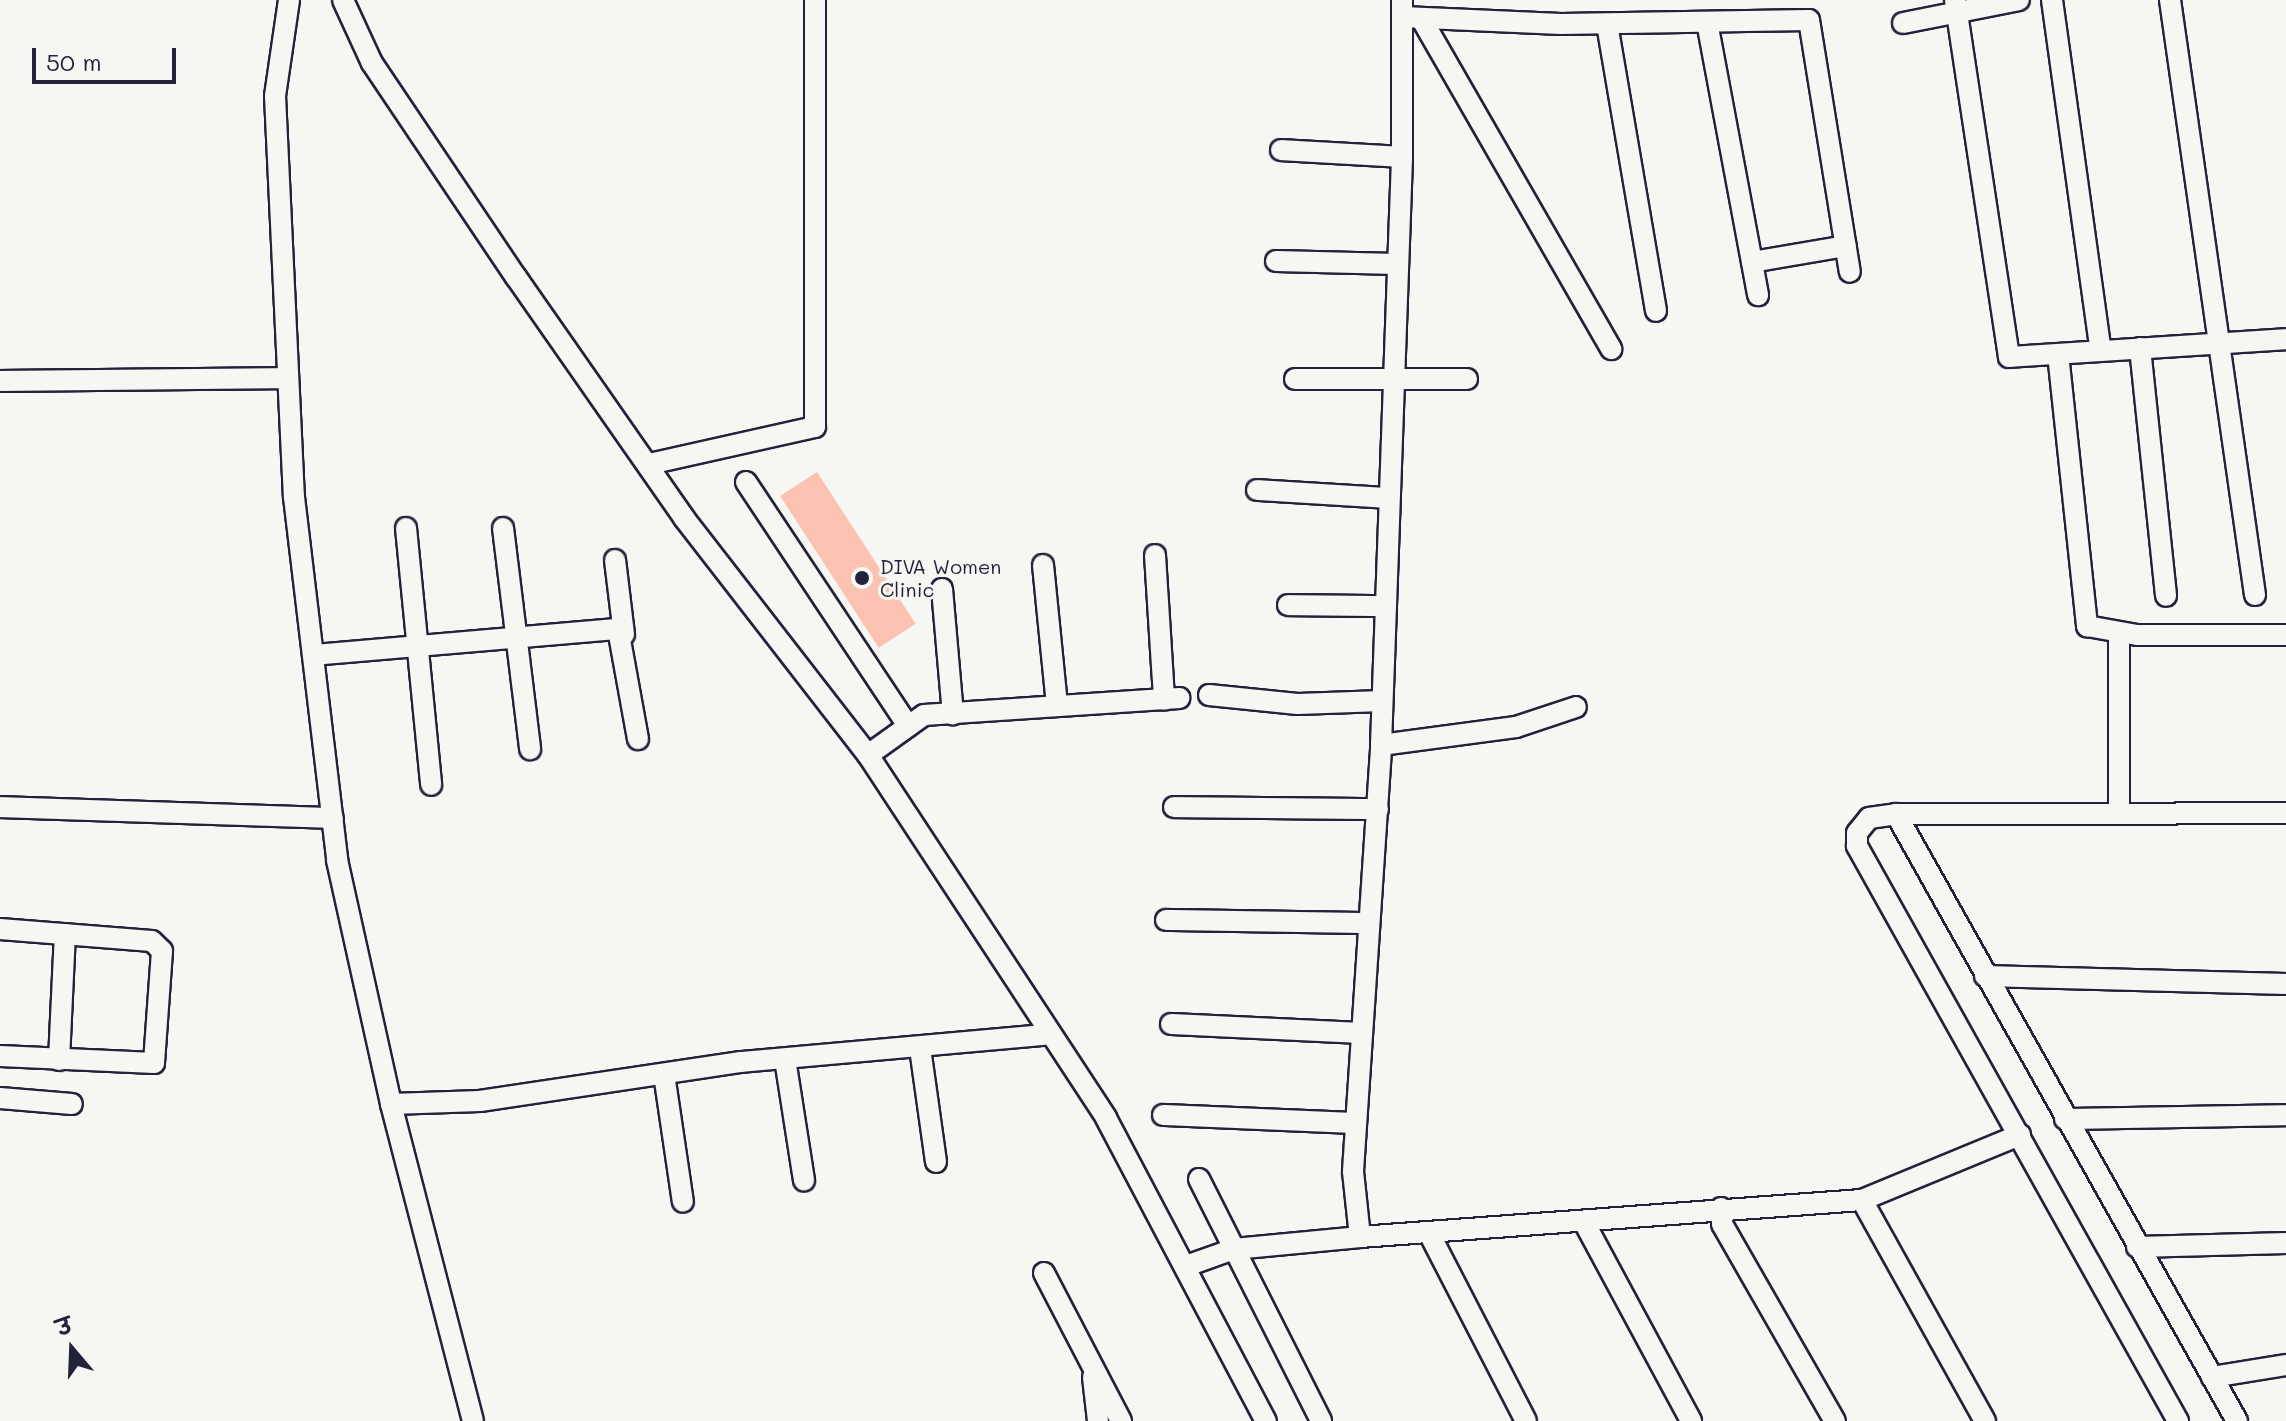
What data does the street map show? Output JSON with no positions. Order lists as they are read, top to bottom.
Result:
{
  "places": ["DIVA Women Clinic"],
  "scale_bar": "50 m",
  "north": "top"
}
